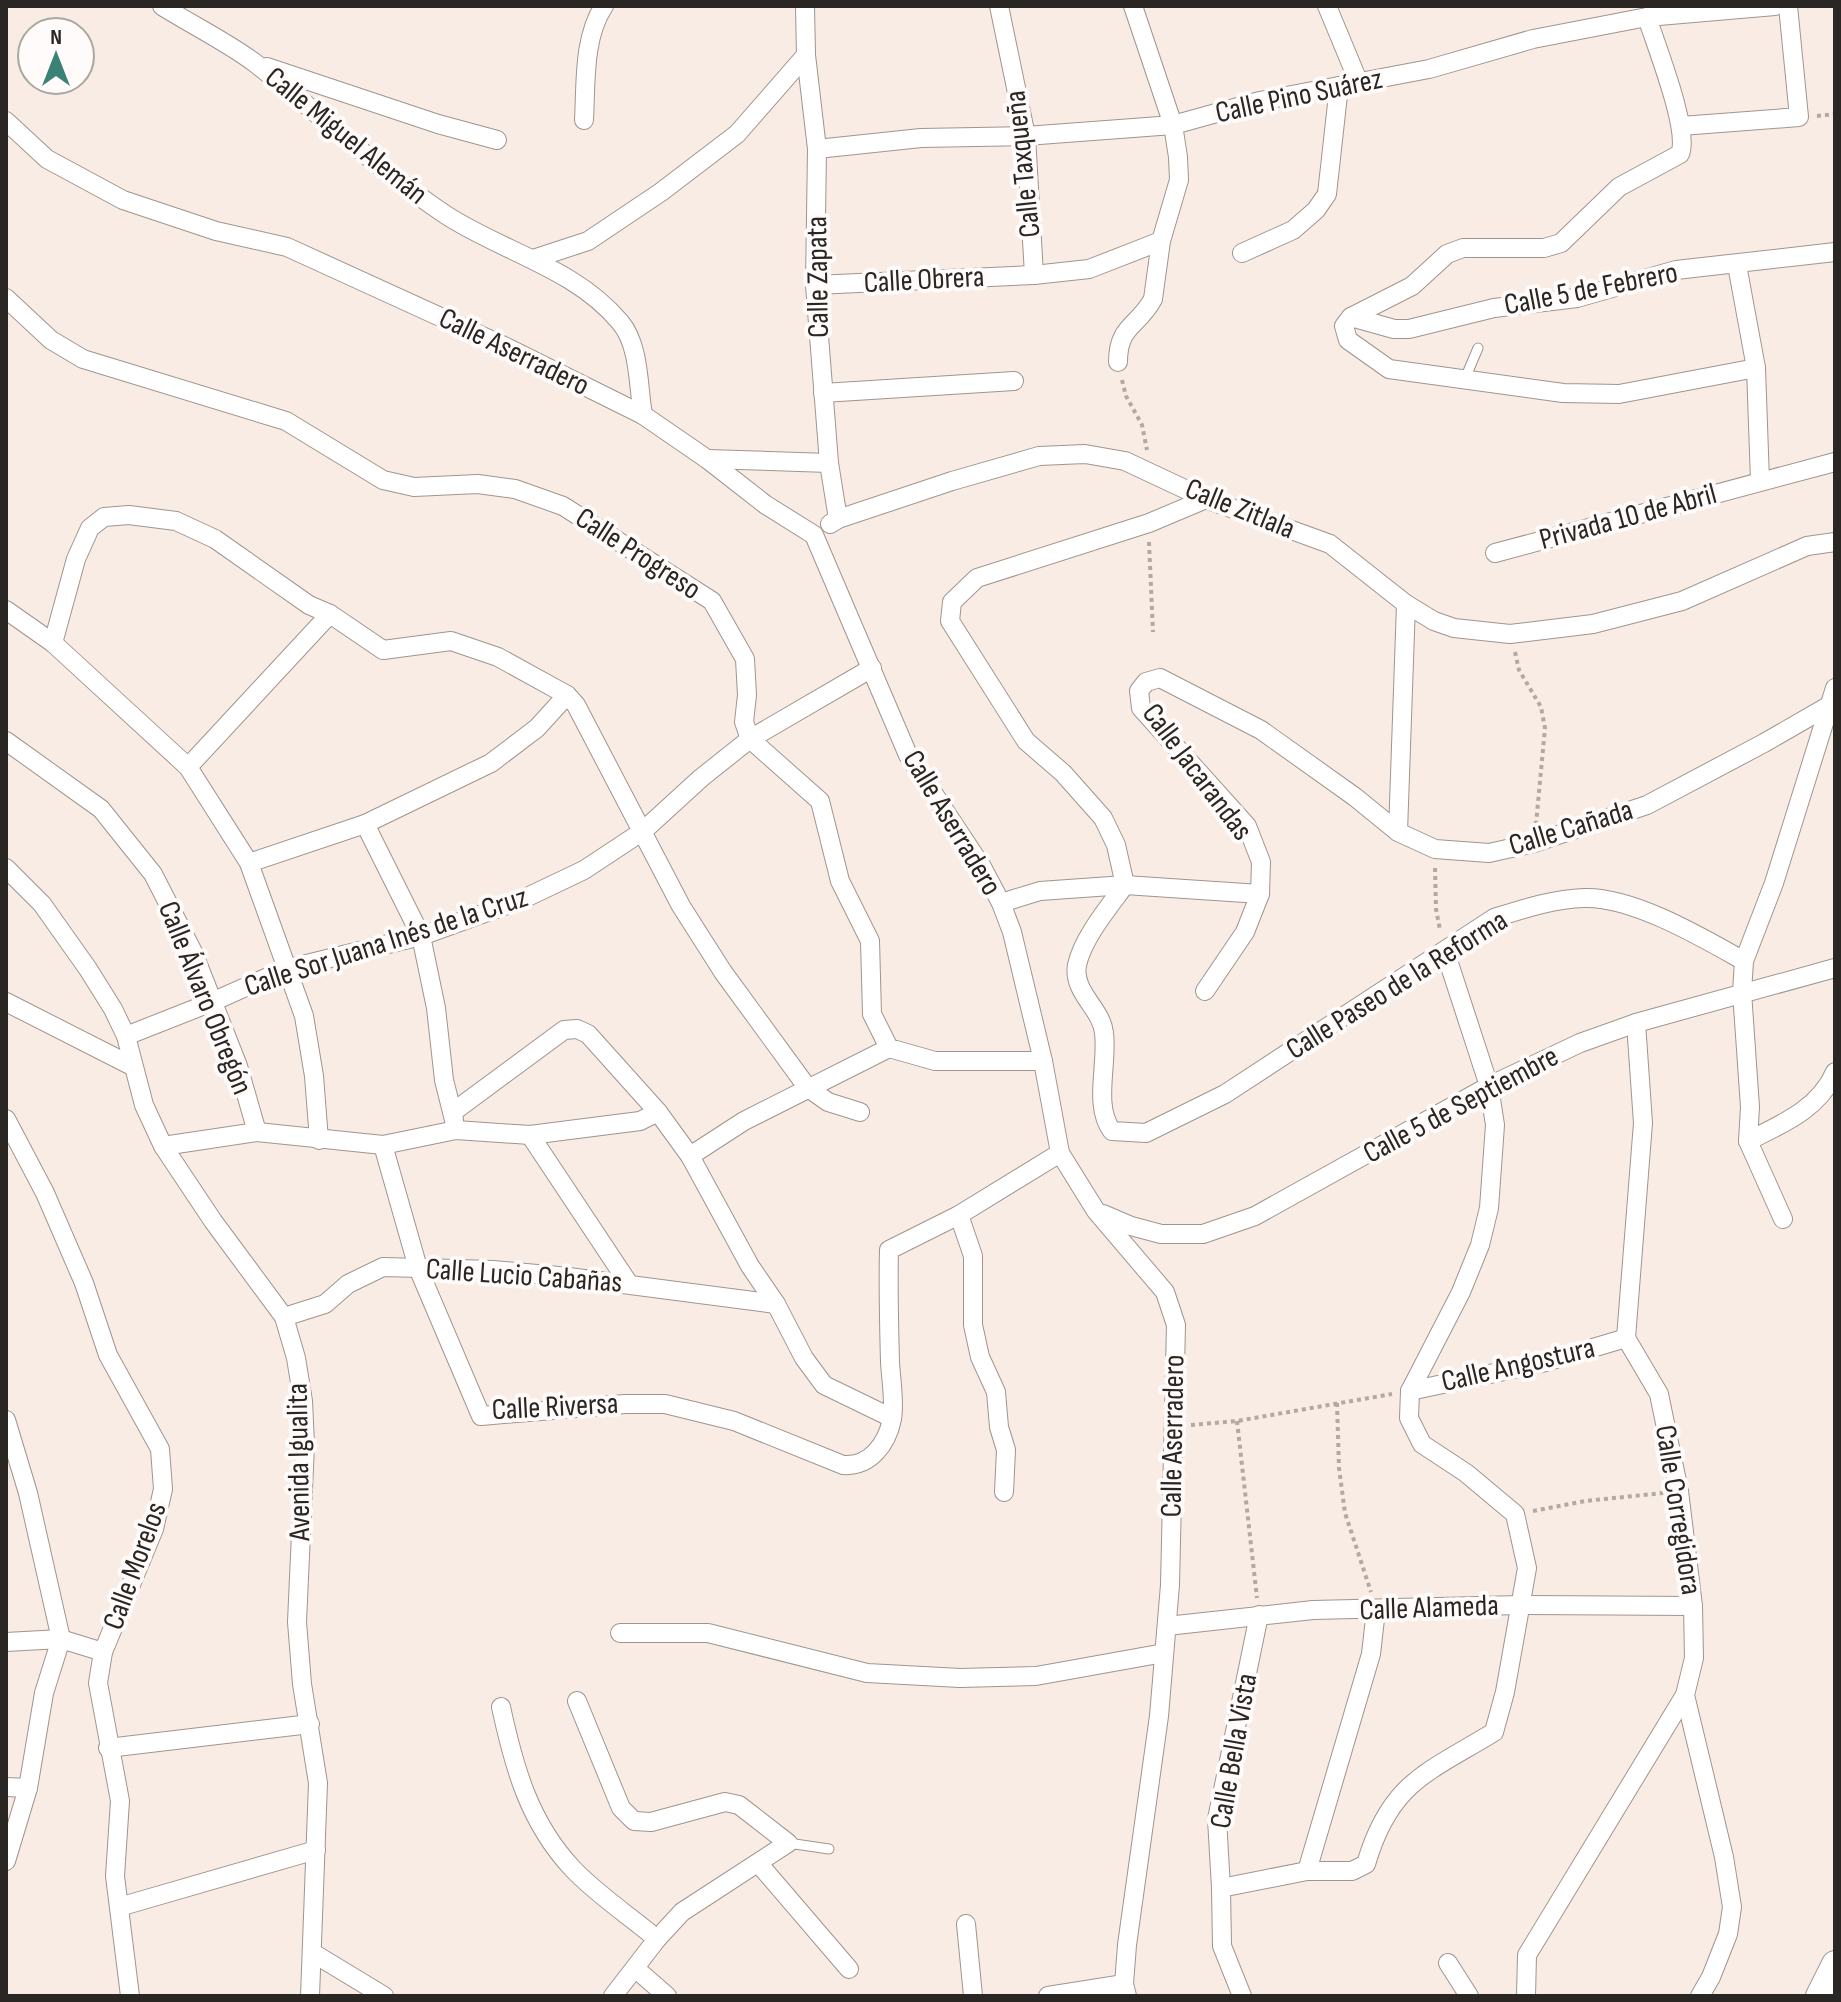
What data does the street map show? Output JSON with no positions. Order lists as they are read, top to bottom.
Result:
{
  "streets": {
    "street": [
      "Calle Pino Suárez",
      "Calle Miguel Alemán",
      "Calle Taxqueña",
      "Calle Zapata",
      "Calle Obrera",
      "Calle 5 de Febrero",
      "Calle Aserradero",
      "Calle Zitlala",
      "Privada 10 de Abril",
      "Calle Progreso",
      "Calle Jacarandas",
      "Calle Cañada",
      "Calle Sor Juana Inés de la Cruz",
      "Calle Paseo de la Reforma",
      "Calle Álvaro Obregón",
      "Calle 5 de Septiembre",
      "Calle Lucio Cabañas",
      "Calle Angostura",
      "Calle Riversa",
      "Avenida Igualita",
      "Calle Corregidora",
      "Calle Morelos",
      "Calle Alameda",
      "Calle Bella Vista"
    ]
  },
  "crossings": [
    ["Calle Pino Suárez", "Calle Taxqueña"],
    ["Calle Pino Suárez", "Calle Zapata"],
    ["Calle Miguel Alemán", "Calle Aserradero"],
    ["Calle Taxqueña", "Calle Obrera"],
    ["Calle Zapata", "Calle Obrera"],
    ["Calle Zapata", "Calle Zitlala"],
    ["Calle Aserradero", "Calle Sor Juana Inés de la Cruz"],
    ["Calle Aserradero", "Calle 5 de Septiembre"],
    ["Calle Aserradero", "Calle Alameda"],
    ["Calle Progreso", "Calle Sor Juana Inés de la Cruz"],
    ["Calle Jacarandas", "Calle Cañada"],
    ["Calle Sor Juana Inés de la Cruz", "Calle Álvaro Obregón"],
    ["Calle Sor Juana Inés de la Cruz", "Avenida Igualita"],
    ["Calle Lucio Cabañas", "Calle Riversa"],
    ["Calle Lucio Cabañas", "Avenida Igualita"],
    ["Calle Angostura", "Calle Corregidora"],
    ["Calle Corregidora", "Calle Alameda"],
    ["Calle Alameda", "Calle Bella Vista"]
  ],
  "north": "top"
}
